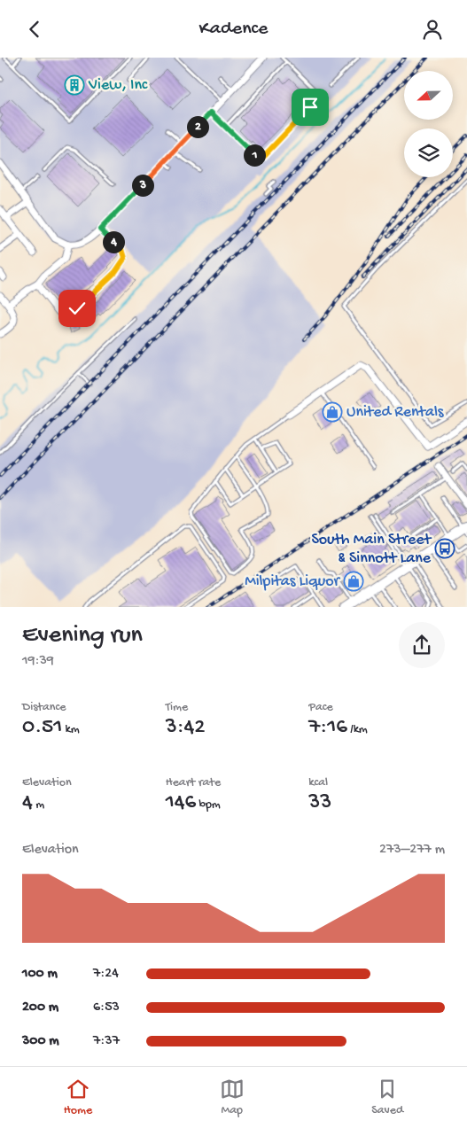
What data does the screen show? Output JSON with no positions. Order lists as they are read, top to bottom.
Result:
{
  "places": {
    "building": ["View, Inc"],
    "shop": ["United Rentals", "Milpitas Liquor"],
    "bus stop": ["South Main Street & Sinnott Lane"]
  },
  "north": "left",
  "page": {
    "header": "Kadence",
    "pins": [
      "2",
      "1",
      "3",
      "4"
    ],
    "heading": ["Evening run", "19:39"],
    "stats": [
      ["Distance", "0.51 km"],
      ["Time", "3:42"],
      ["Pace", "7:16 /km"],
      ["Elevation", "4 m"],
      ["Heart rate", "146 bpm"],
      ["kcal", "33"]
    ],
    "chart": ["Elevation", "273–277 m"],
    "list": [
      {
        "name": "100 m",
        "note": "7:24"
      },
      {
        "name": "200 m",
        "note": "6:53"
      },
      {
        "name": "300 m",
        "note": "7:37"
      }
    ],
    "tabs": ["Home", "Map", "Saved"]
  }
}
